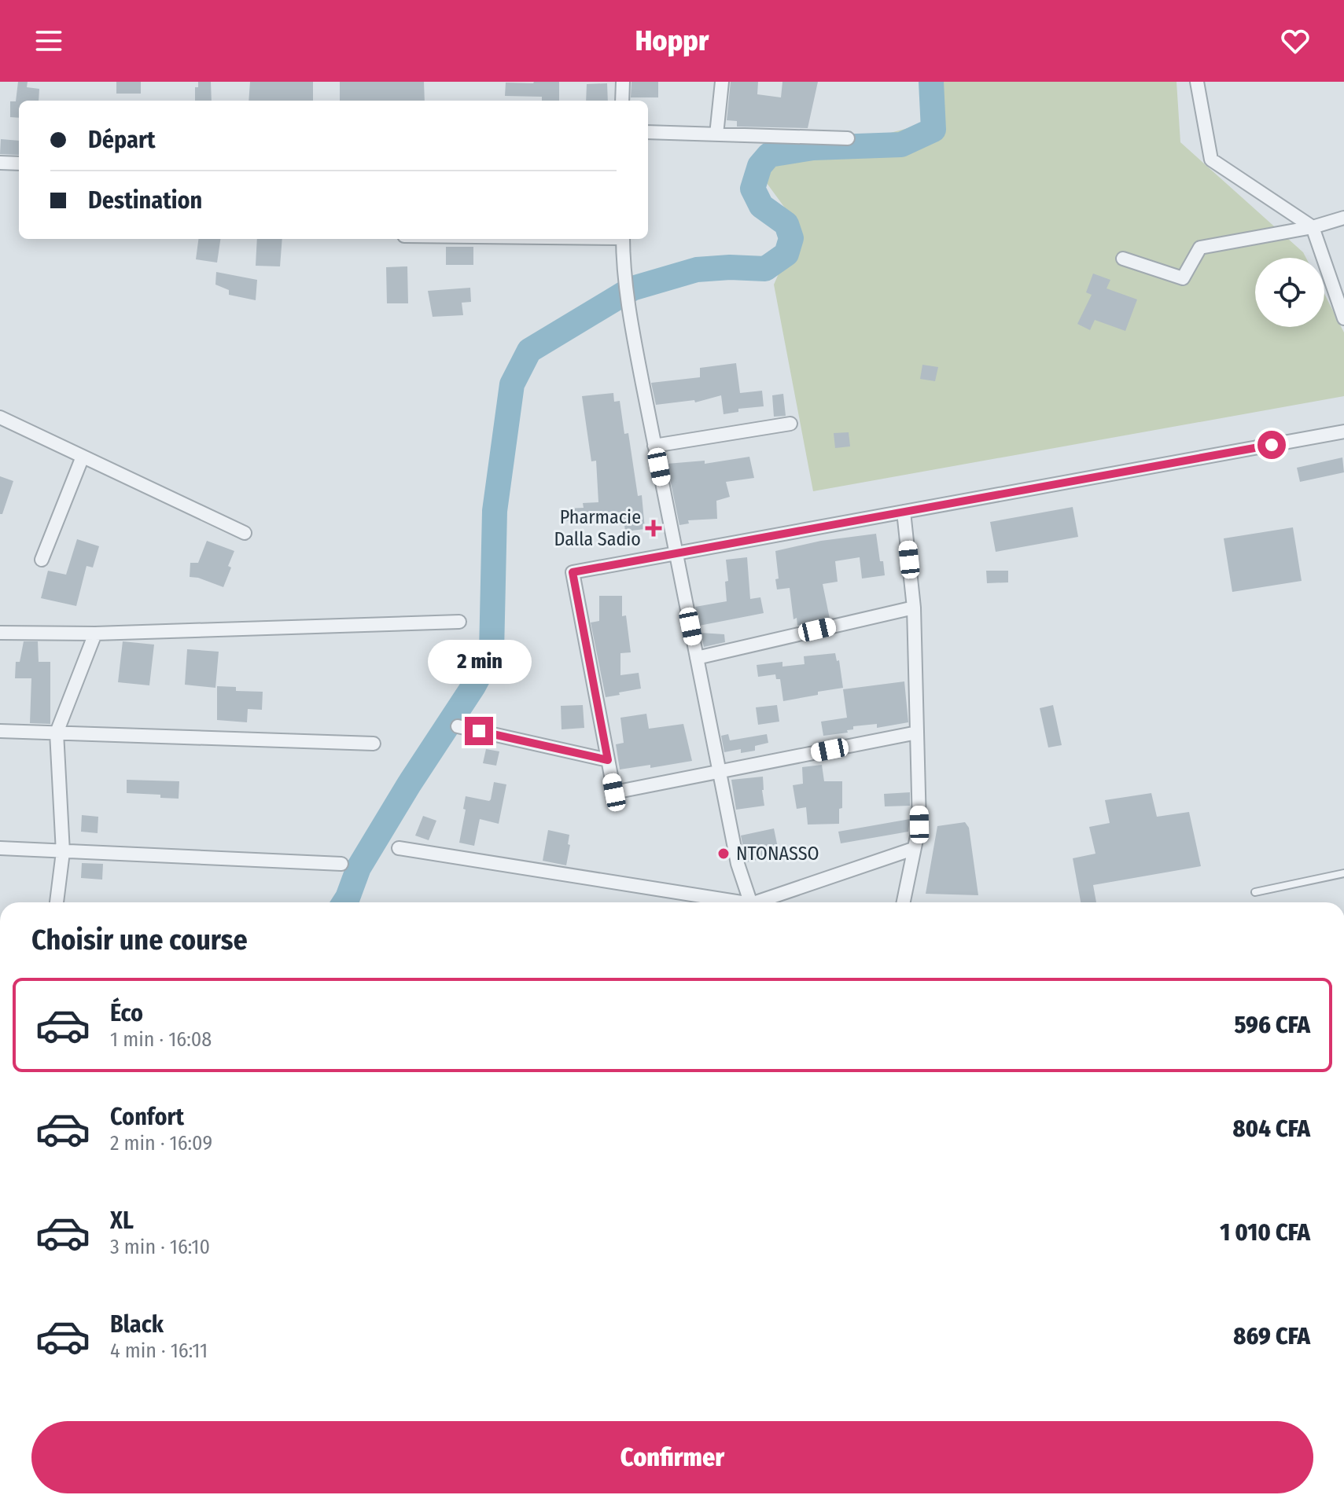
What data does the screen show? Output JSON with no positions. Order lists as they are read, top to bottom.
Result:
{
  "places": {
    "health": ["Pharmacie Dalla Sadio"],
    "other": ["NTONASSO"]
  },
  "page": {
    "header": "Hoppr",
    "banner": ["Départ", "Destination"],
    "bubble": "2 min",
    "heading": "Choisir une course",
    "list": [
      {
        "name": "Éco",
        "note": "1 min · 16:08",
        "value": "596 CFA"
      },
      {
        "name": "Confort",
        "note": "2 min · 16:09",
        "value": "804 CFA"
      },
      {
        "name": "XL",
        "note": "3 min · 16:10",
        "value": "1 010 CFA"
      },
      {
        "name": "Black",
        "note": "4 min · 16:11",
        "value": "869 CFA"
      }
    ],
    "buttons": "Confirmer"
  }
}
